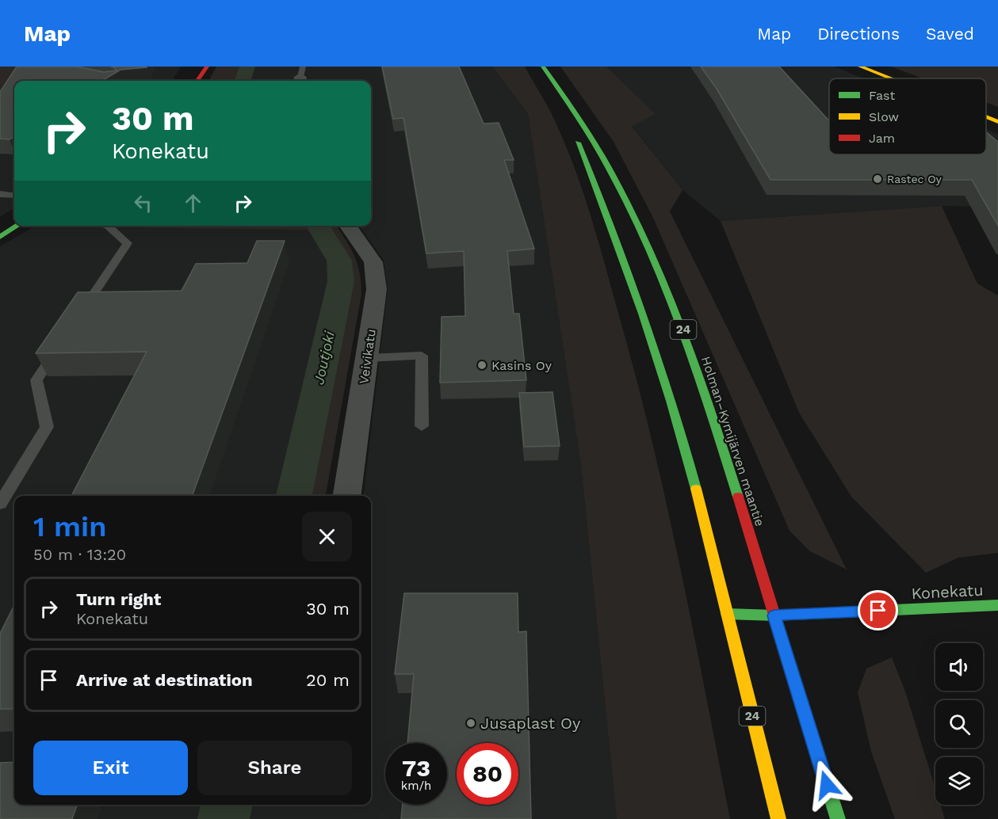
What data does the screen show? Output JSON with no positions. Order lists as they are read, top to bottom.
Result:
{
  "streets": {
    "main road": ["24", "Holman–Kymijärven maantie", "Konekatu"],
    "street": ["Veivikatu"]
  },
  "crossings": [
    ["Holman–Kymijärven maantie", "Konekatu"]
  ],
  "water": ["Joutjoki"],
  "places": ["Rastec Oy", "Kasins Oy", "Jusaplast Oy"],
  "legend": ["Fast", "Slow", "Jam"],
  "page": {
    "header": "Map",
    "nav": ["Map", "Directions", "Saved"],
    "turn": ["30 m", "Konekatu"],
    "heading": ["1 min", "50 m · 13:20"],
    "list": [
      {
        "name": "Turn right",
        "note": "Konekatu",
        "value": "30 m"
      },
      {
        "name": "Arrive at destination",
        "value": "20 m"
      }
    ],
    "buttons": ["Exit", "Share"],
    "speed": "73 km/h",
    "limit": "80"
  }
}
